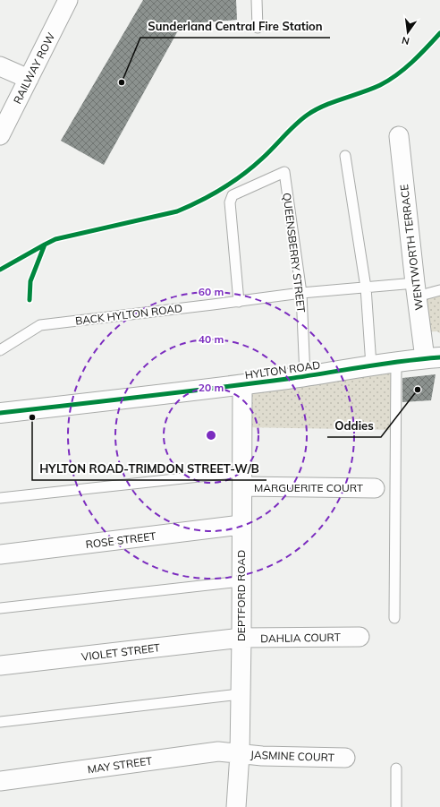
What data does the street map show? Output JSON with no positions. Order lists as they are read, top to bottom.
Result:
{
  "streets": {
    "street": [
      "RAILWAY ROW",
      "WENTWORTH TERRACE",
      "HYLTON ROAD",
      "MARGUERITE COURT",
      "ROSE STREET",
      "DEPTFORD ROAD",
      "DAHLIA COURT",
      "VIOLET STREET",
      "JASMINE COURT",
      "MAY STREET"
    ],
    "lane": ["QUEENSBERRY STREET", "BACK HYLTON ROAD"]
  },
  "crossings": [
    ["WENTWORTH TERRACE", "BACK HYLTON ROAD"],
    ["WENTWORTH TERRACE", "HYLTON ROAD"],
    ["QUEENSBERRY STREET", "BACK HYLTON ROAD"],
    ["QUEENSBERRY STREET", "HYLTON ROAD"],
    ["HYLTON ROAD", "DEPTFORD ROAD"],
    ["MARGUERITE COURT", "DEPTFORD ROAD"],
    ["ROSE STREET", "DEPTFORD ROAD"],
    ["DEPTFORD ROAD", "DAHLIA COURT"],
    ["DEPTFORD ROAD", "VIOLET STREET"],
    ["DEPTFORD ROAD", "JASMINE COURT"],
    ["DEPTFORD ROAD", "MAY STREET"],
    ["DAHLIA COURT", "VIOLET STREET"],
    ["JASMINE COURT", "MAY STREET"]
  ],
  "places": ["Sunderland Central Fire Station", "Oddies", "HYLTON ROAD-TRIMDON STREET-W/B"],
  "north": "bottom",
  "rings": ["60 m", "40 m", "20 m"]
}
